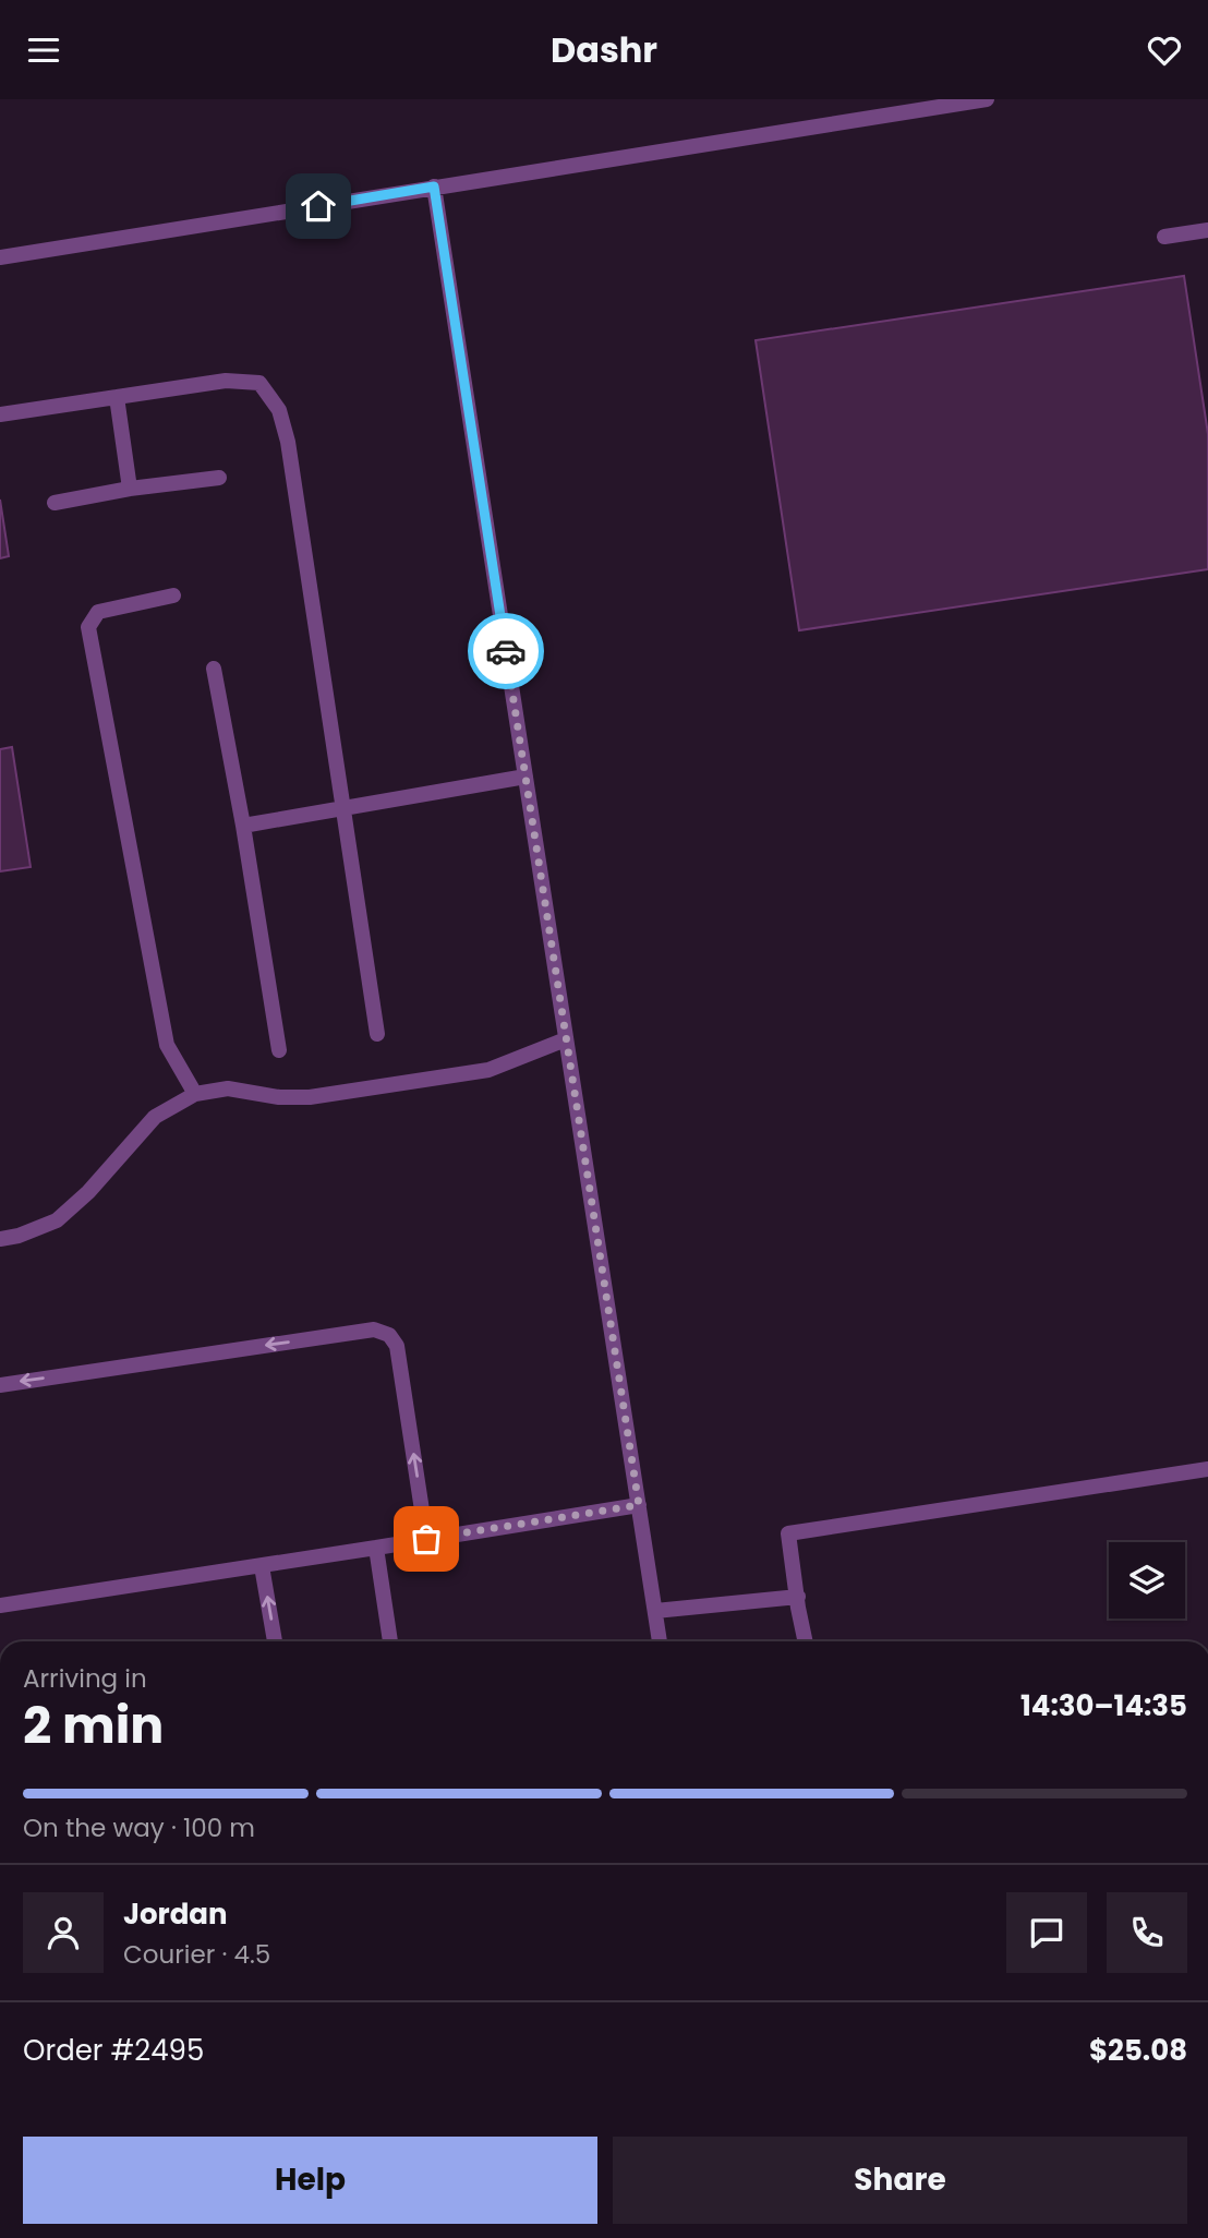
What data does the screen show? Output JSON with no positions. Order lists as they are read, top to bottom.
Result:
{
  "page": {
    "header": "Dashr",
    "heading": ["2 min", "Arriving in", "14:30–14:35"],
    "panel": [
      "Jordan",
      "Courier · 4.5",
      "Order #2495",
      "$25.08"
    ],
    "bar": "On the way · 100 m",
    "buttons": ["Help", "Share"]
  }
}
